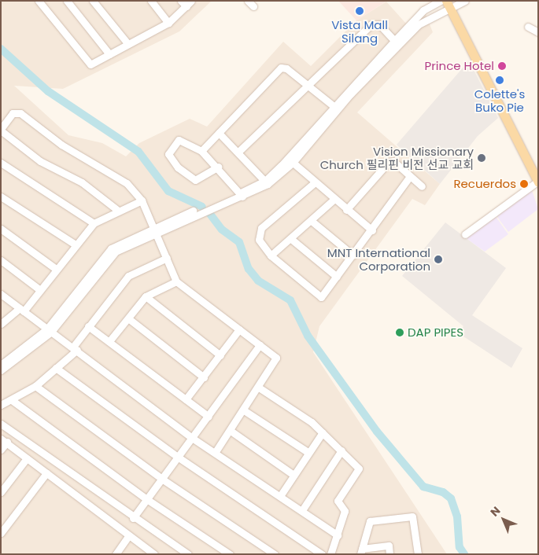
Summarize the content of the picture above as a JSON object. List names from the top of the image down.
{
  "places": [
    "Vista Mall Silang",
    "Prince Hotel",
    "Colette's Buko Pie",
    "Vision Missionary Church 필리핀 비전 선교 교회",
    "Recuerdos",
    "MNT International Corporation",
    "DAP PIPES"
  ],
  "north": "top left"
}
